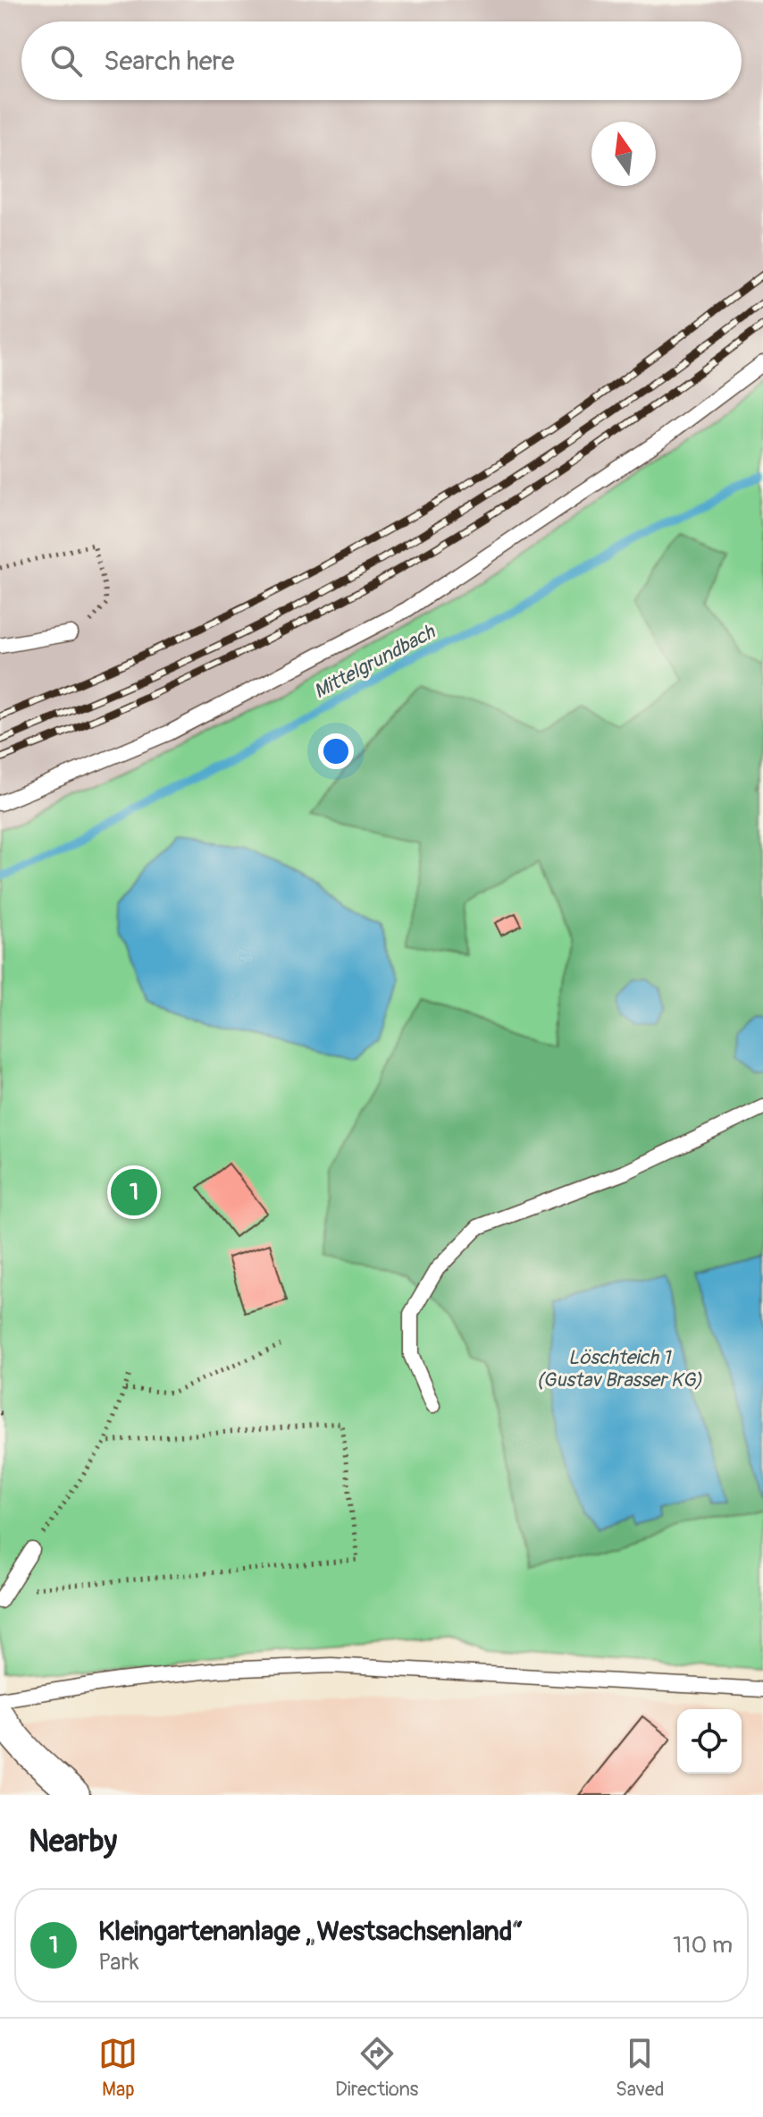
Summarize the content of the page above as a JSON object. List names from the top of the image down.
{
  "water": ["Mittelgrundbach", "Löschteich 1 (Gustav Brasser KG)"],
  "north": "top",
  "page": {
    "search": "Search here",
    "pins": "1",
    "heading": "Nearby",
    "list": [
      {
        "mark": "1",
        "name": "Kleingartenanlage „Westsachsenland“",
        "note": "Park",
        "value": "110 m"
      }
    ],
    "nav": ["Map", "Directions", "Saved"]
  }
}
